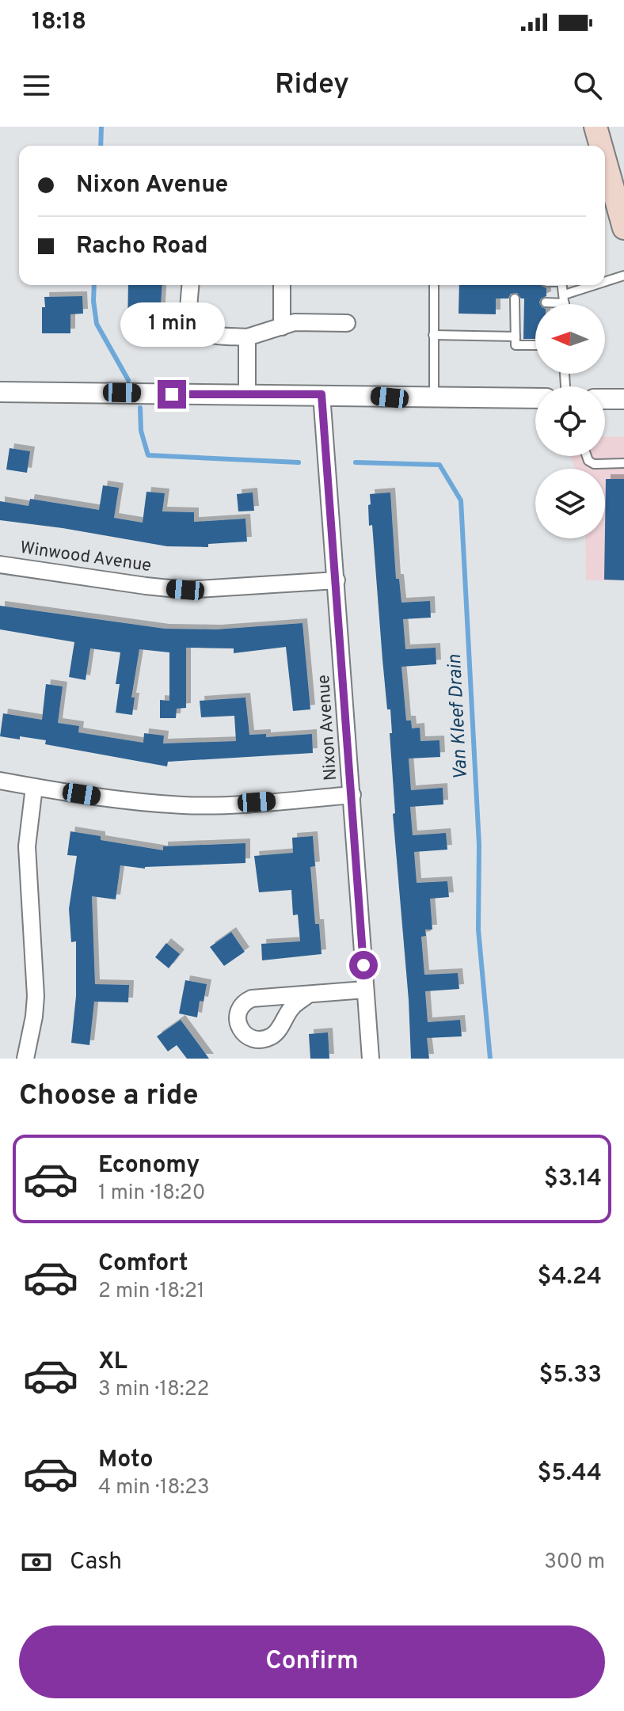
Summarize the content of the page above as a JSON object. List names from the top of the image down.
{
  "streets": {
    "street": ["Winwood Avenue", "Nixon Avenue"]
  },
  "crossings": [
    ["Winwood Avenue", "Nixon Avenue"]
  ],
  "water": ["Van Kleef Drain"],
  "north": "left",
  "page": {
    "status": "18:18",
    "header": "Ridey",
    "banner": ["Nixon Avenue", "Racho Road"],
    "bubble": "1 min",
    "heading": "Choose a ride",
    "list": [
      {
        "name": "Economy",
        "note": "1 min · 18:20",
        "value": "$3.14"
      },
      {
        "name": "Comfort",
        "note": "2 min · 18:21",
        "value": "$4.24"
      },
      {
        "name": "XL",
        "note": "3 min · 18:22",
        "value": "$5.33"
      },
      {
        "name": "Moto",
        "note": "4 min · 18:23",
        "value": "$5.44"
      }
    ],
    "pay": ["Cash", "300 m"],
    "buttons": "Confirm"
  }
}
